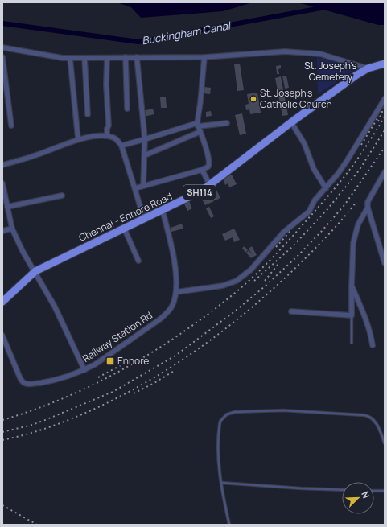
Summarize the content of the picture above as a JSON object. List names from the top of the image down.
{
  "streets": {
    "main road": ["SH114", "Chennai - Ennore Road"],
    "street": ["Railway Station Rd"]
  },
  "crossings": [
    ["Chennai - Ennore Road", "Railway Station Rd"]
  ],
  "water": ["Buckingham Canal"],
  "parks": ["St. Joseph's Cemetery"],
  "places": {
    "other": ["St. Joseph's Catholic Church"],
    "transit": ["Ennore"]
  },
  "north": "top right"
}
